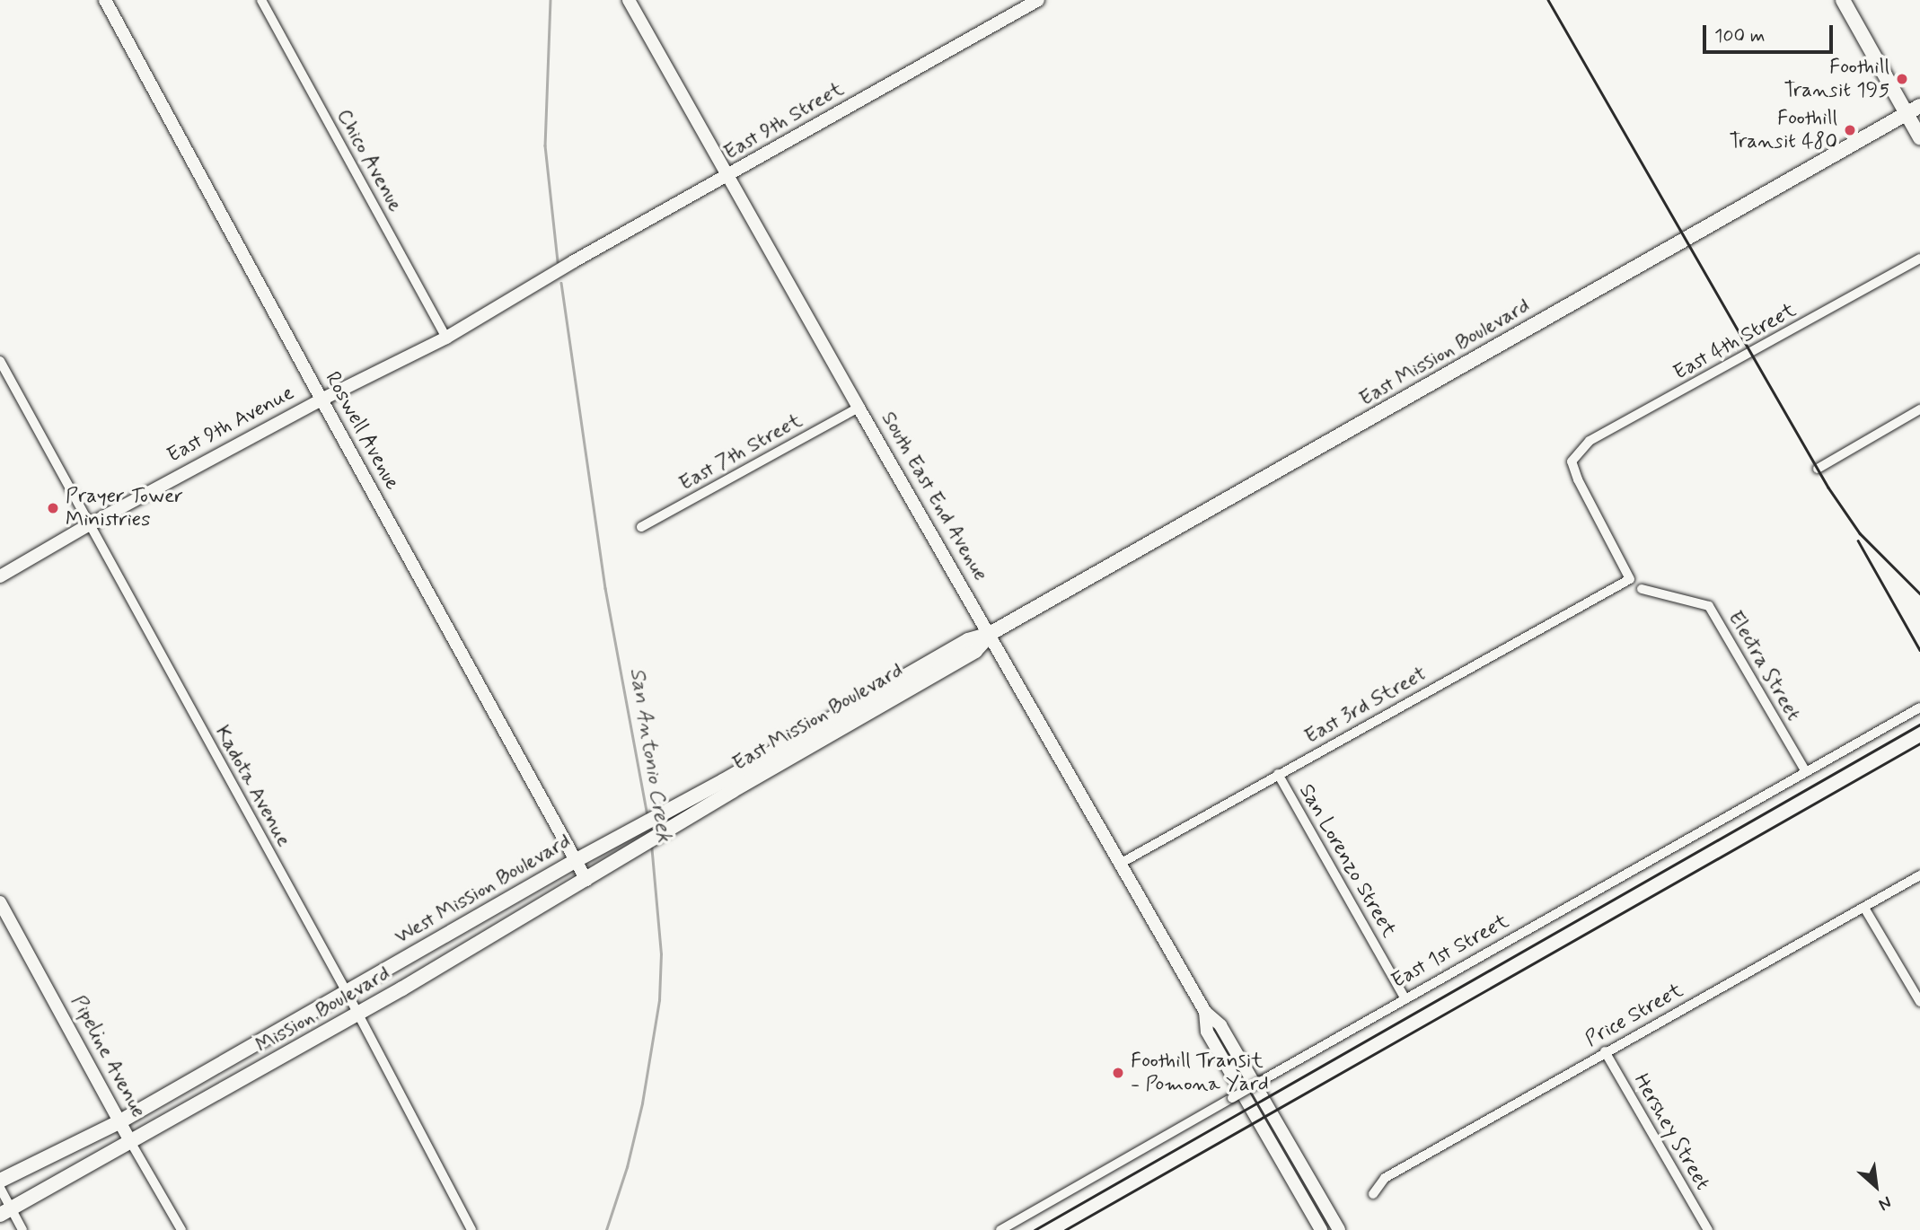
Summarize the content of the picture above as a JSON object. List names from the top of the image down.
{
  "streets": {
    "main road": ["East Mission Boulevard", "West Mission Boulevard", "Mission Boulevard"],
    "street": [
      "East 9th Street",
      "Chico Avenue",
      "East 4th Street",
      "East 9th Avenue",
      "Roswell Avenue",
      "East 7th Street",
      "South East End Avenue",
      "Electra Street",
      "East 3rd Street",
      "Kadota Avenue",
      "San Lorenzo Street",
      "East 1st Street",
      "Price Street",
      "Pipeline Avenue",
      "Hershey Street"
    ]
  },
  "crossings": [
    ["East 9th Street", "East 9th Avenue"],
    ["East 9th Street", "South East End Avenue"],
    ["Chico Avenue", "East 9th Avenue"],
    ["East 4th Street", "East 3rd Street"],
    ["East Mission Boulevard", "South East End Avenue"],
    ["East Mission Boulevard", "West Mission Boulevard"],
    ["East Mission Boulevard", "Mission Boulevard"],
    ["East 9th Avenue", "Roswell Avenue"],
    ["East 9th Avenue", "Kadota Avenue"],
    ["Roswell Avenue", "West Mission Boulevard"],
    ["Roswell Avenue", "Mission Boulevard"],
    ["East 7th Street", "South East End Avenue"],
    ["South East End Avenue", "East 3rd Street"],
    ["Electra Street", "East 1st Street"],
    ["East 3rd Street", "San Lorenzo Street"],
    ["Kadota Avenue", "West Mission Boulevard"],
    ["Kadota Avenue", "Mission Boulevard"],
    ["San Lorenzo Street", "East 1st Street"],
    ["West Mission Boulevard", "Pipeline Avenue"],
    ["Mission Boulevard", "Pipeline Avenue"],
    ["Price Street", "Hershey Street"]
  ],
  "water": ["San Antonio Creek"],
  "places": [
    "Foothill Transit 195",
    "Foothill Transit 480",
    "Prayer Tower Ministries",
    "Foothill Transit - Pomona Yard"
  ],
  "scale_bar": "100 m",
  "north": "bottom right"
}
